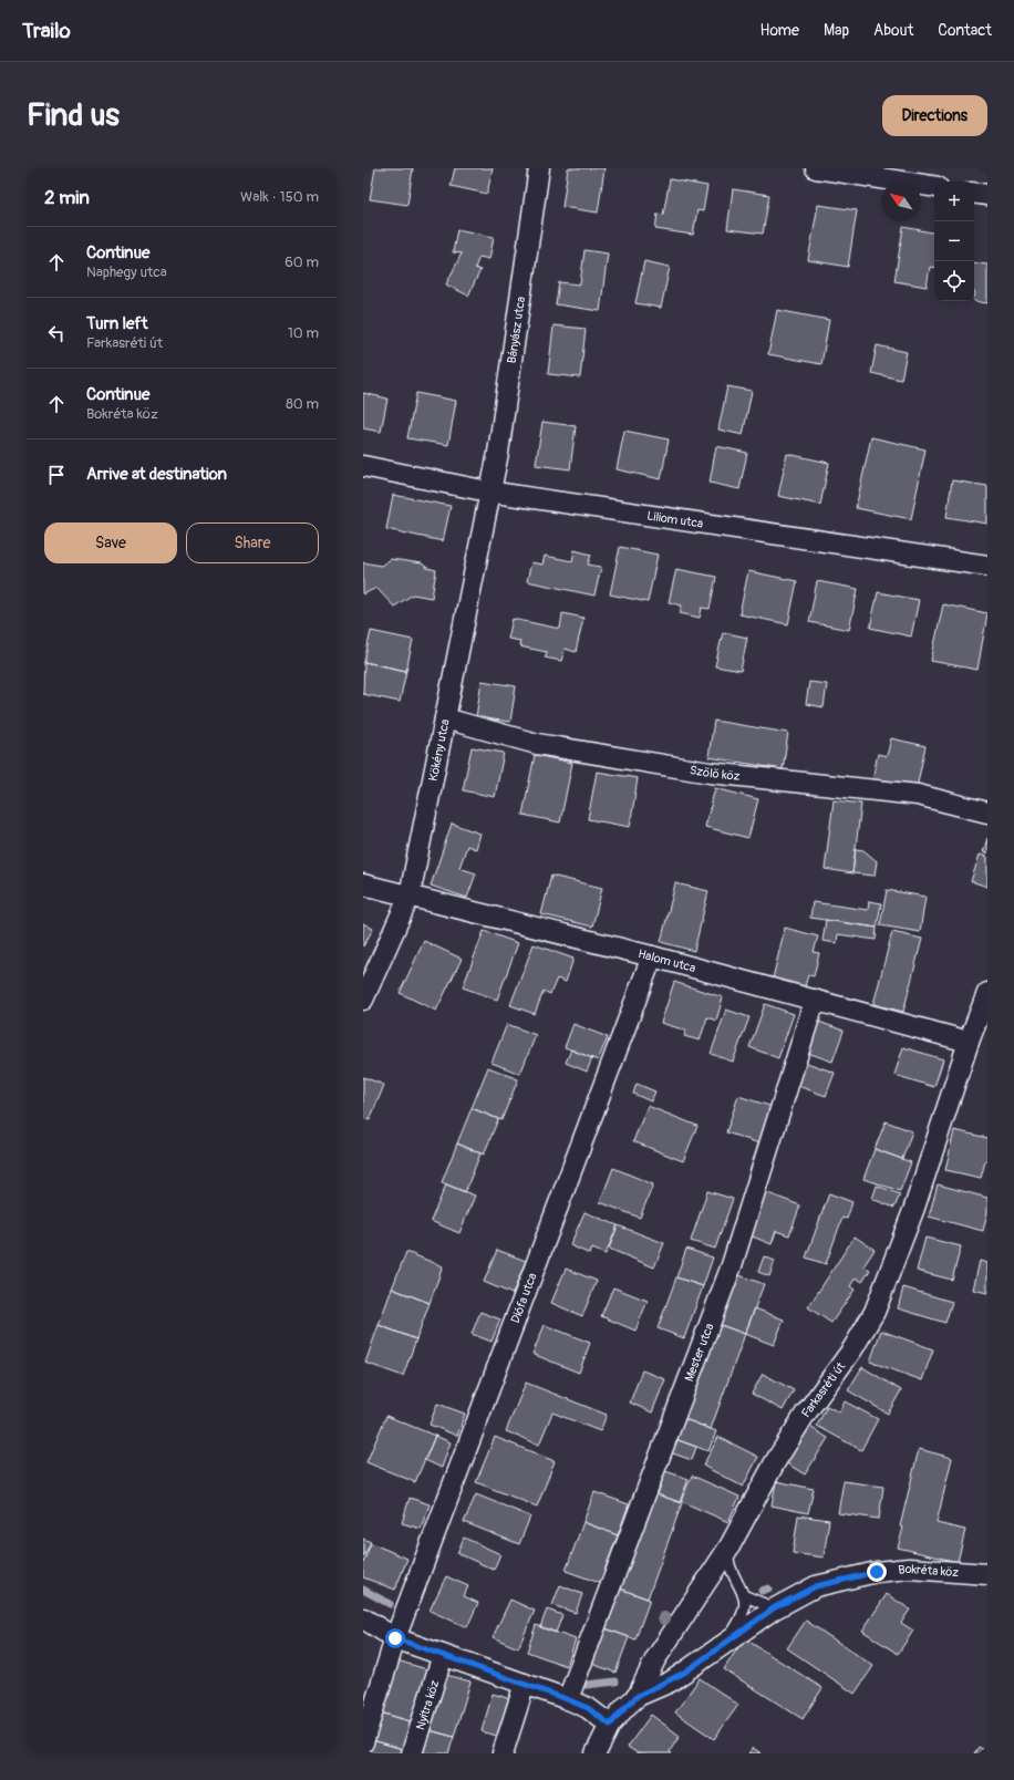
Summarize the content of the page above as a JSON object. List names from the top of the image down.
{
  "streets": {
    "street": [
      "Bányász utca",
      "Liliom utca",
      "Kökény utca",
      "Szőlő köz",
      "Halom utca",
      "Diófa utca",
      "Mester utca",
      "Farkasréti út",
      "Bokréta köz",
      "Nyitra köz"
    ]
  },
  "crossings": [
    ["Bányász utca", "Liliom utca"],
    ["Bányász utca", "Kökény utca"],
    ["Liliom utca", "Kökény utca"],
    ["Kökény utca", "Szőlő köz"],
    ["Kökény utca", "Halom utca"],
    ["Halom utca", "Diófa utca"],
    ["Halom utca", "Mester utca"],
    ["Halom utca", "Farkasréti út"],
    ["Farkasréti út", "Bokréta köz"]
  ],
  "north": "top left",
  "page": {
    "header": "Trailo",
    "nav": [
      "Home",
      "Map",
      "About",
      "Contact"
    ],
    "buttons": [
      "Directions",
      ["Save", "Share"]
    ],
    "title": "Find us",
    "heading": ["2 min", "Walk · 150 m"],
    "map_buttons": ["+", "−"],
    "list": [
      ["Continue", "Naphegy utca", "60 m"],
      ["Turn left", "Farkasréti út", "10 m"],
      ["Continue", "Bokréta köz", "80 m"],
      "Arrive at destination"
    ]
  }
}
